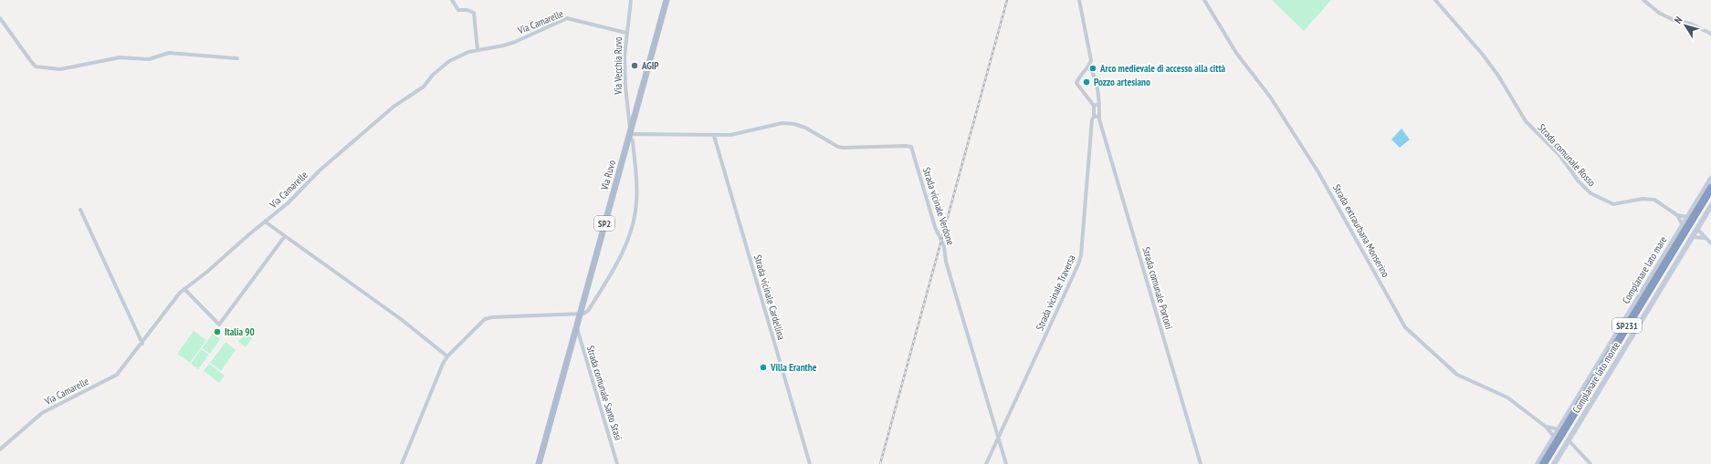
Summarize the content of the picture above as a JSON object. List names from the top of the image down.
{
  "streets": {
    "highway": ["SP231"],
    "main road": ["Via Ruvo", "SP2"],
    "street": [
      "Via Camarelle",
      "Via Vecchia Ruvo",
      "Strada comunale Rosso",
      "Strada vicinale Verdone",
      "Strada extraurbana Monserino",
      "Complanare lato mare",
      "Strada comunale Portoni",
      "Strada vicinale Traversa",
      "Strada vicinale Cardellina",
      "Complanare lato monte",
      "Strada comunale Santo Stasi"
    ]
  },
  "crossings": [
    ["Via Camarelle", "Via Vecchia Ruvo"],
    ["Via Vecchia Ruvo", "Via Ruvo"],
    ["Via Vecchia Ruvo", "Strada vicinale Verdone"],
    ["Strada comunale Rosso", "Complanare lato mare"],
    ["Via Ruvo", "Strada vicinale Verdone"],
    ["Via Ruvo", "Strada comunale Santo Stasi"],
    ["Strada vicinale Verdone", "Strada vicinale Traversa"],
    ["Strada vicinale Verdone", "Strada vicinale Cardellina"],
    ["Strada extraurbana Monserino", "Complanare lato mare"]
  ],
  "places": [
    "AGIP",
    "Arco medievale di accesso alla città",
    "Pozzo artesiano",
    "Italia 90",
    "Villa Eranthe"
  ],
  "north": "top left"
}
